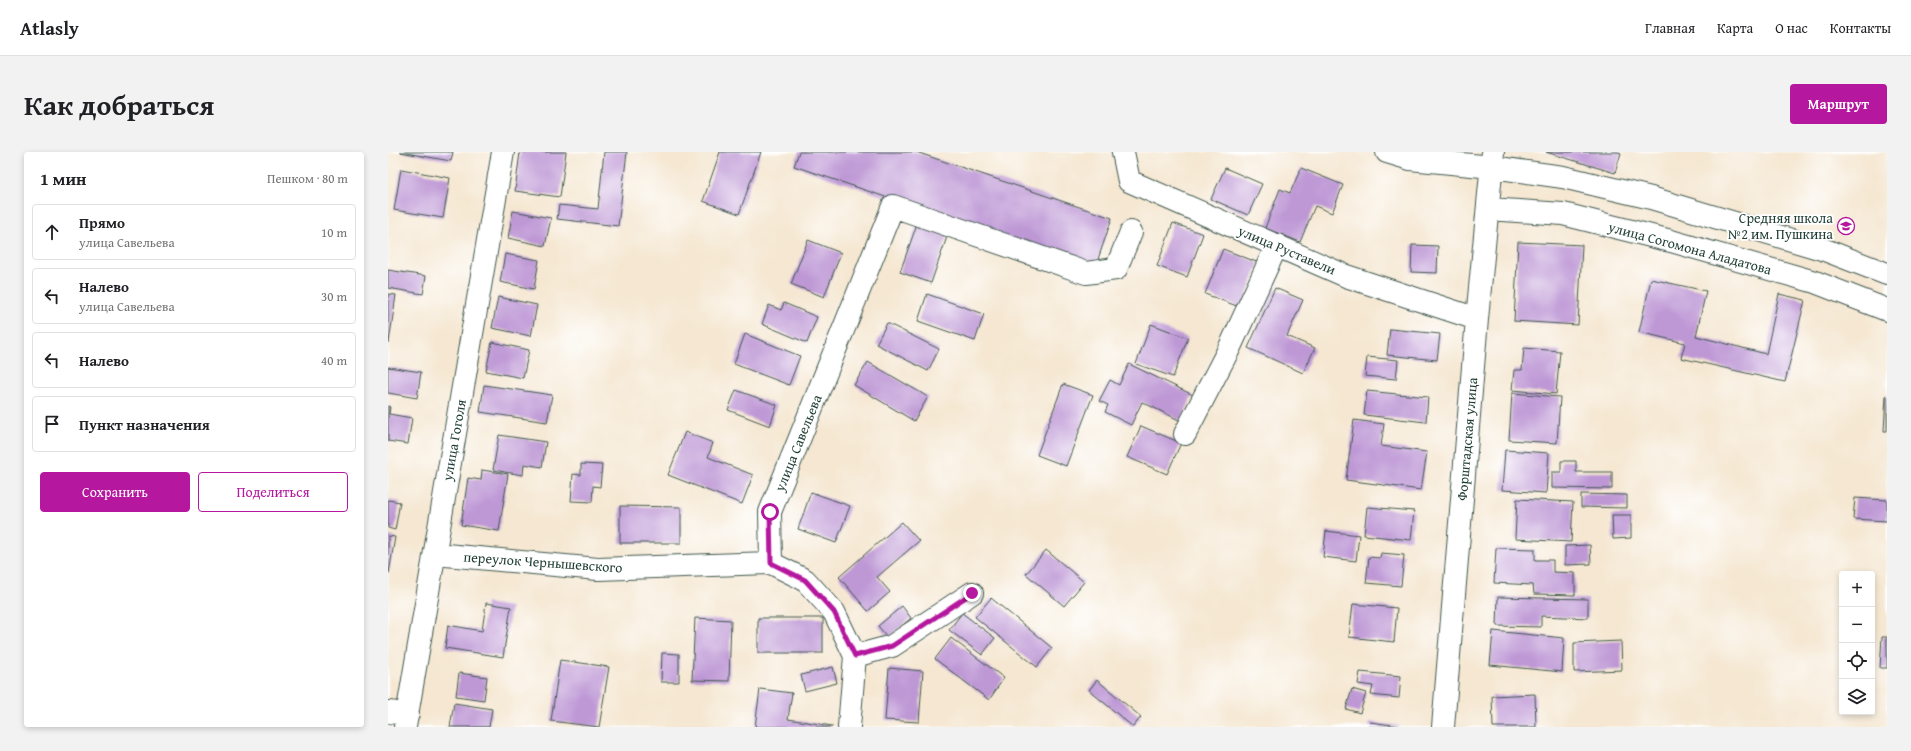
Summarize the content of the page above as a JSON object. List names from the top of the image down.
{
  "streets": {
    "street": [
      "улица Согомона Аладатова",
      "улица Руставели",
      "Форштадская улица",
      "улица Гоголя",
      "улица Савельева",
      "переулок Чернышевского"
    ]
  },
  "crossings": [
    ["улица Согомона Аладатова", "Форштадская улица"],
    ["улица Руставели", "Форштадская улица"],
    ["улица Гоголя", "переулок Чернышевского"],
    ["улица Савельева", "переулок Чернышевского"]
  ],
  "places": {
    "school or university": ["Средняя школа №2 им. Пушкина"]
  },
  "page": {
    "header": "Atlasly",
    "nav": [
      "Главная",
      "Карта",
      "О нас",
      "Контакты"
    ],
    "title": "Как добраться",
    "buttons": [
      "Маршрут",
      ["Сохранить", "Поделиться"]
    ],
    "heading": ["1 мин", "Пешком · 80 m"],
    "list": [
      ["Прямо", "улица Савельева", "10 m"],
      ["Налево", "улица Савельева", "30 m"],
      ["Налево", "40 m"],
      "Пункт назначения"
    ],
    "map_buttons": ["+", "−"]
  }
}
